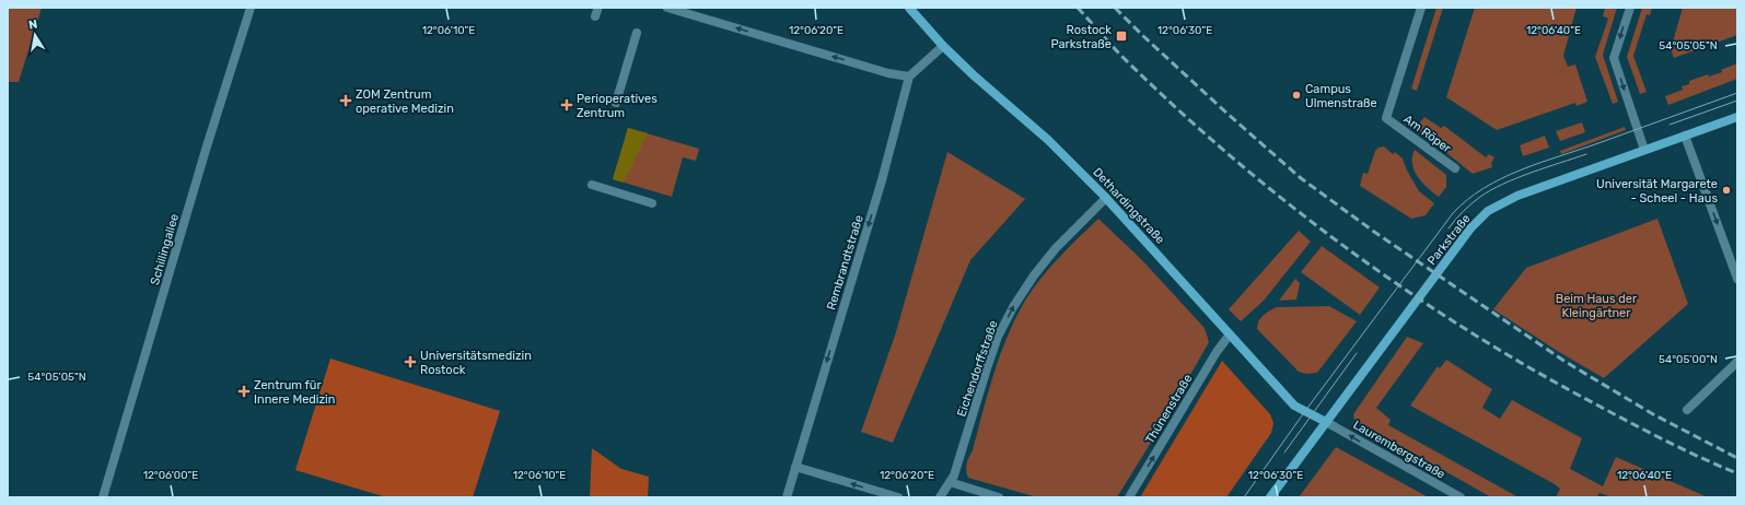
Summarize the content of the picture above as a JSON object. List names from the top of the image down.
{
  "streets": {
    "main road": ["Dethardingstraße", "Parkstraße"],
    "street": [
      "Am Röper",
      "Schillingallee",
      "Rembrandtstraße",
      "Eichendorffstraße",
      "Thünenstraße",
      "Laurembergstraße"
    ]
  },
  "crossings": [
    ["Dethardingstraße", "Parkstraße"],
    ["Dethardingstraße", "Eichendorffstraße"],
    ["Dethardingstraße", "Thünenstraße"],
    ["Dethardingstraße", "Laurembergstraße"],
    ["Parkstraße", "Laurembergstraße"]
  ],
  "one_way": [
    "Rembrandtstraße",
    "Eichendorffstraße",
    "Thünenstraße",
    "Laurembergstraße"
  ],
  "parks": ["Beim Haus der Kleingärtner"],
  "places": {
    "transit": ["Rostock Parkstraße"],
    "other": ["Campus Ulmenstraße", "Universität Margarete - Scheel - Haus"],
    "health": [
      "ZOM Zentrum operative Medizin",
      "Perioperatives Zentrum",
      "Universitätsmedizin Rostock",
      "Zentrum für Innere Medizin"
    ]
  },
  "north": "top",
  "coordinates": [
    "12°06'10\"E",
    "12°06'20\"E",
    "12°06'30\"E",
    "12°06'40\"E",
    "54°05'05\"N",
    "54°05'00\"N",
    "12°06'00\"E"
  ]
}
